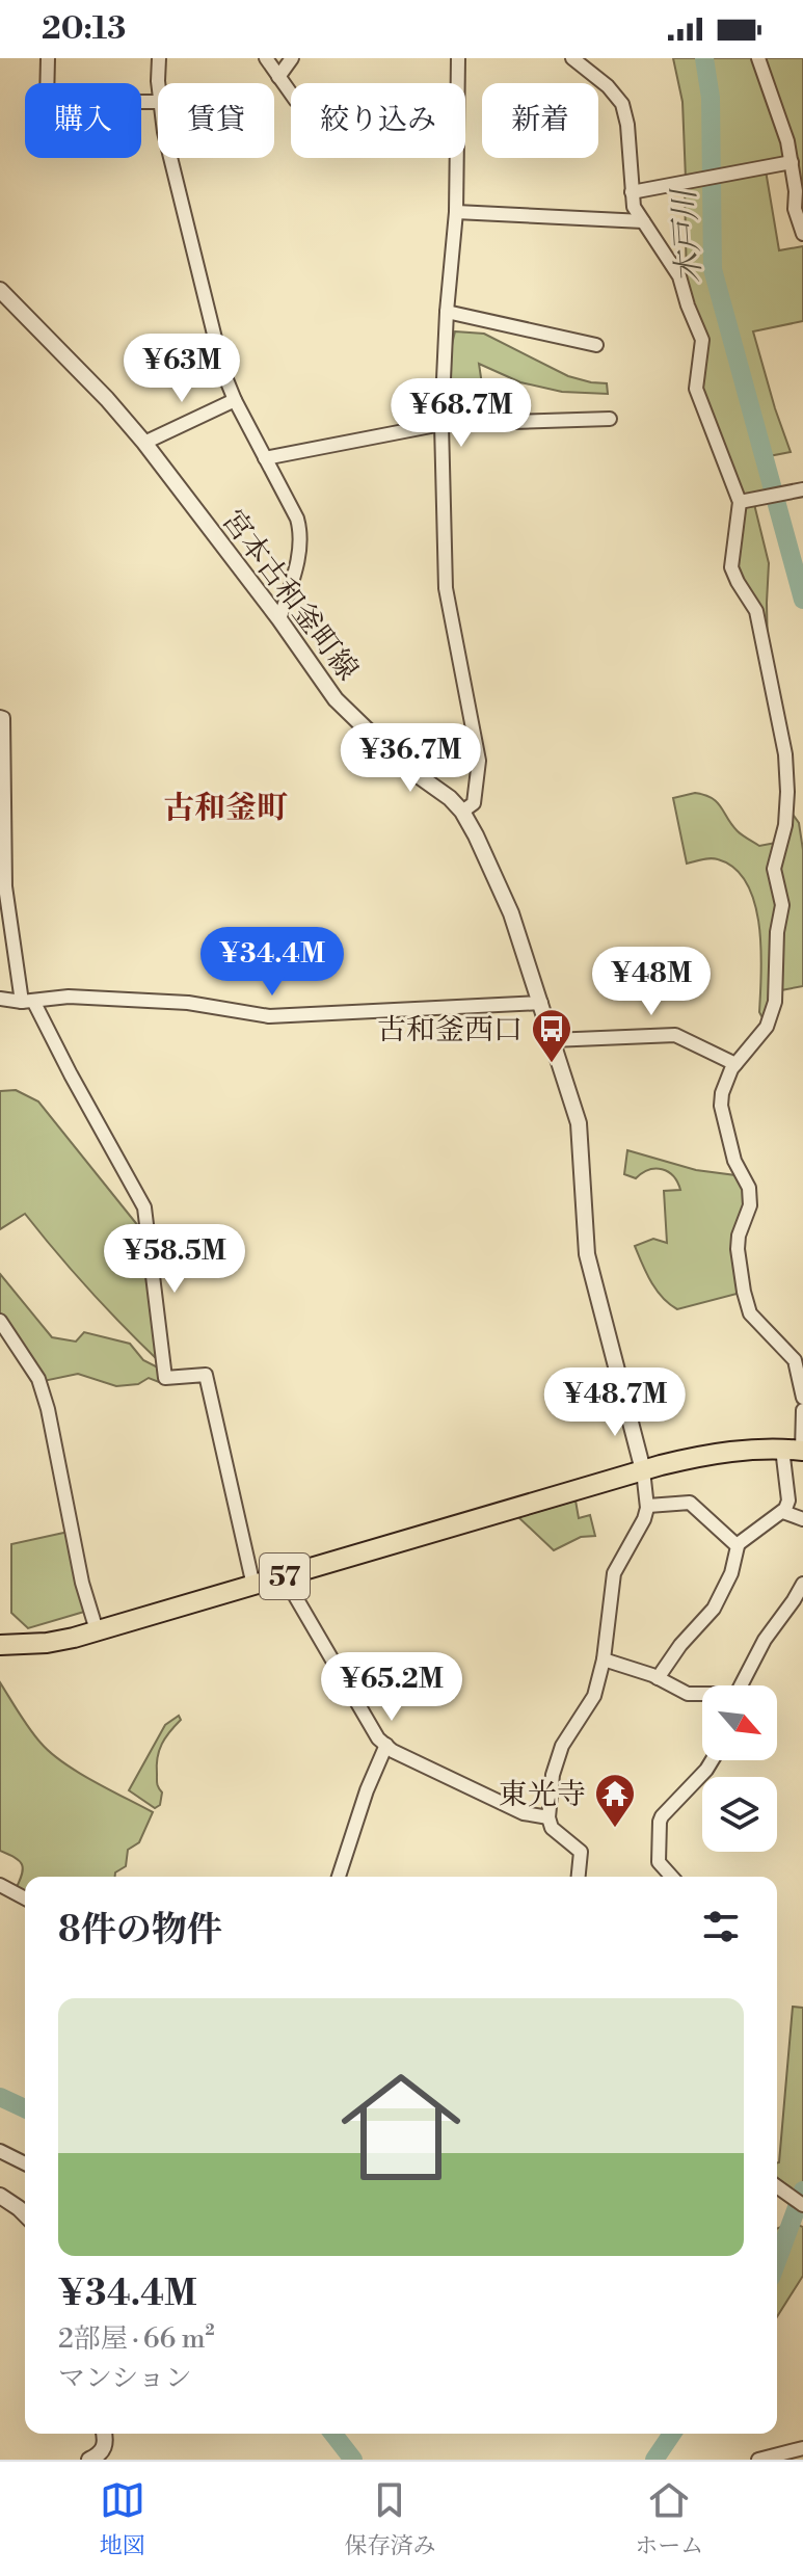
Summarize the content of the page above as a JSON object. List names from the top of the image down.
{
  "streets": {
    "main road": ["57"],
    "street": ["宮本古和釜町線"]
  },
  "crossings": [
    ["宮本古和釜町線", "57"]
  ],
  "districts": ["古和釜町"],
  "water": ["木戸川"],
  "places": {
    "bus stop": ["古和釜西口"],
    "temple": ["東光寺"]
  },
  "north": "bottom right",
  "page": {
    "status": "20:13",
    "chip": [
      "購入",
      "賃貸",
      "絞り込み",
      "新着"
    ],
    "price": [
      "¥63M",
      "¥68.7M",
      "¥36.7M",
      "¥34.4M",
      "¥48M",
      "¥58.5M",
      "¥48.7M",
      "¥65.2M"
    ],
    "heading": "8件の物件",
    "list": [
      {
        "name": "¥34.4M",
        "note": "2部屋 · 66 m² · マンション"
      }
    ],
    "tabs": ["地図", "保存済み", "ホーム"]
  }
}
